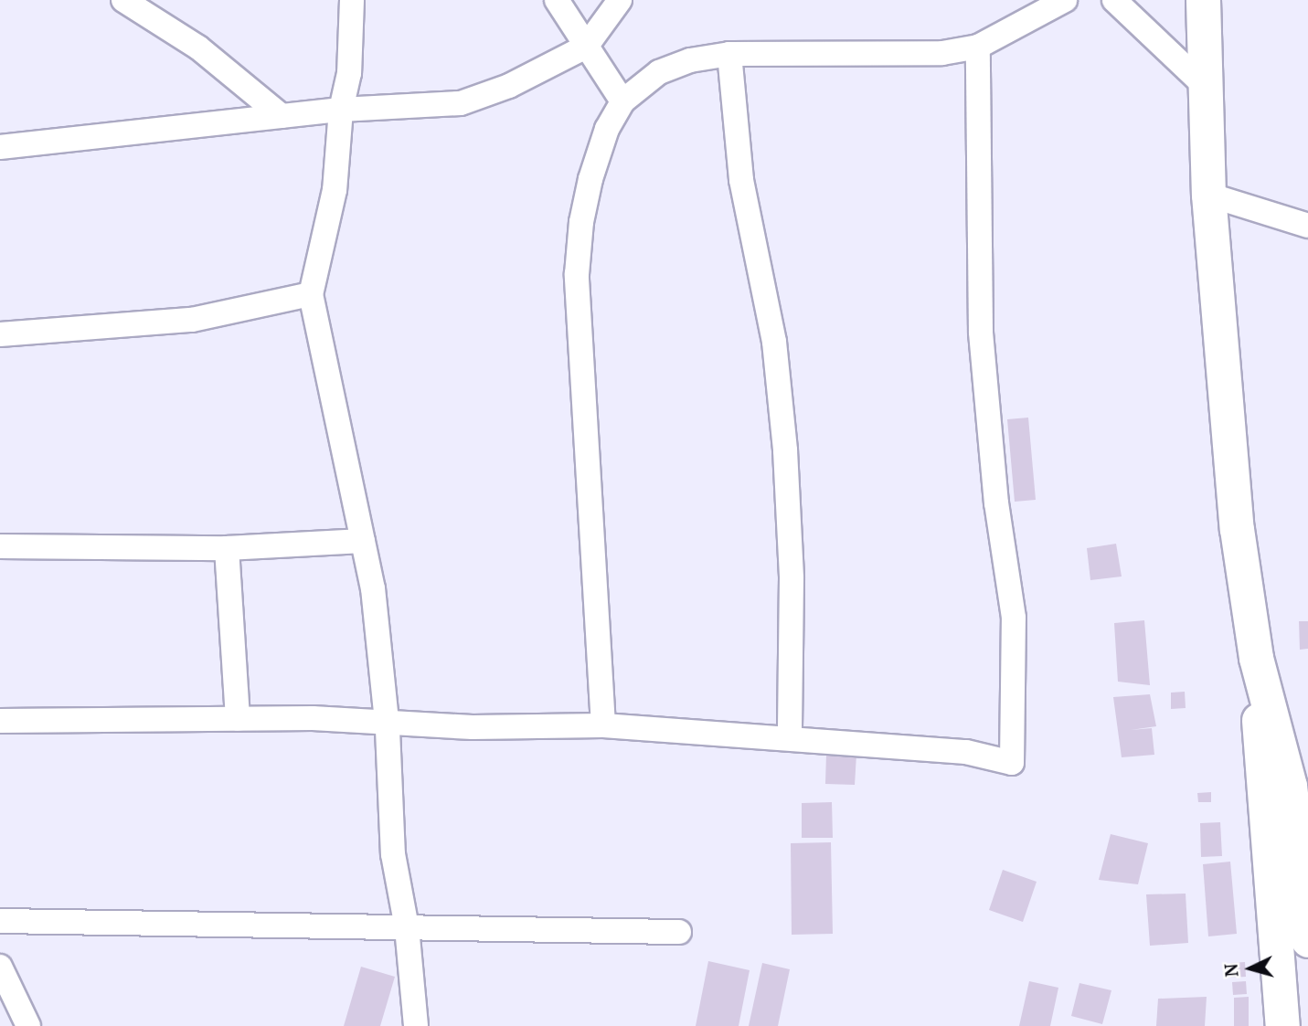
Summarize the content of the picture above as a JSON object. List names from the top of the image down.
{
  "north": "left"
}
